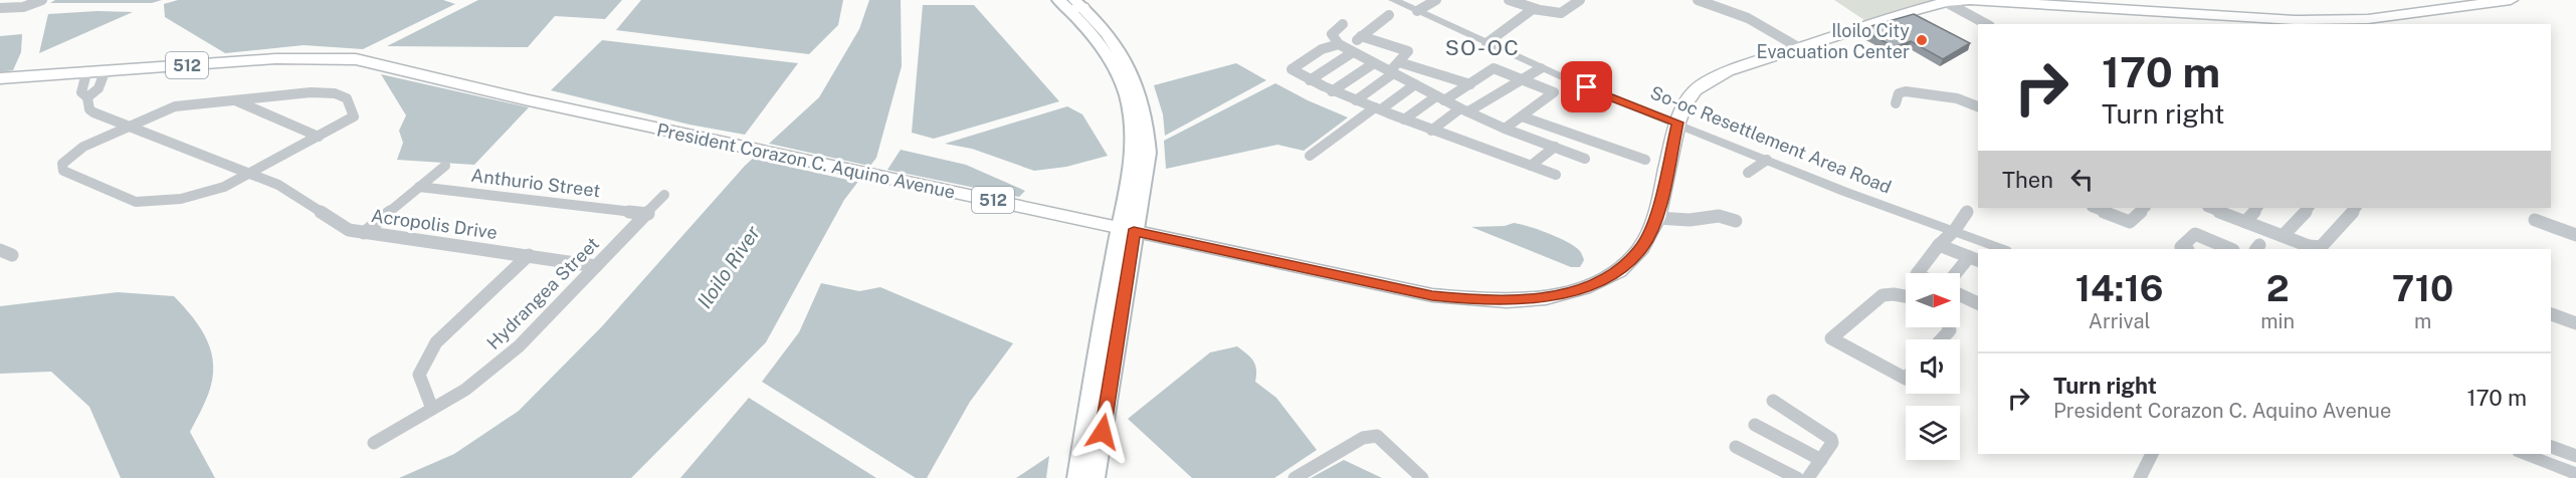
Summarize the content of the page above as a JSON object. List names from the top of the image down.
{
  "streets": {
    "main road": ["512", "President Corazon C. Aquino Avenue"],
    "street": [
      "So-oc Resettlement Area Road",
      "Anthurio Street",
      "Acropolis Drive",
      "Hydrangea Street"
    ]
  },
  "crossings": [
    ["So-oc Resettlement Area Road", "President Corazon C. Aquino Avenue"],
    ["Anthurio Street", "Hydrangea Street"],
    ["Acropolis Drive", "Hydrangea Street"]
  ],
  "districts": ["SO-OC"],
  "water": ["Iloilo River"],
  "places": ["Iloilo City Evacuation Center"],
  "north": "right",
  "page": {
    "turn": ["170 m", "Turn right"],
    "then": "Then",
    "eta": [
      "14:16",
      "Arrival",
      "2",
      "min",
      "710",
      "m"
    ],
    "list": [
      {
        "name": "Turn right",
        "note": "President Corazon C. Aquino Avenue",
        "value": "170 m"
      }
    ]
  }
}
